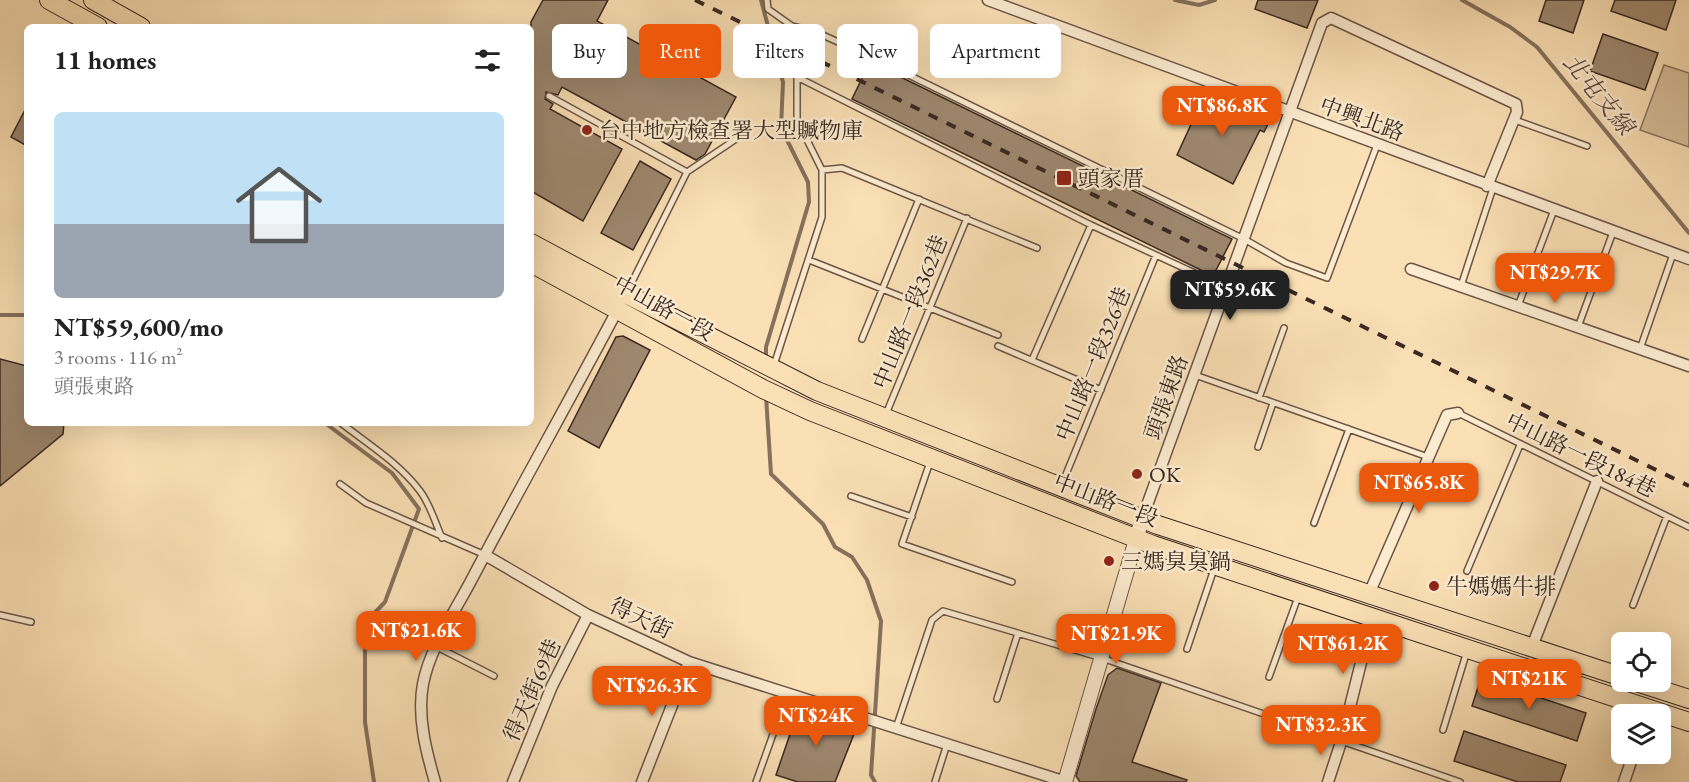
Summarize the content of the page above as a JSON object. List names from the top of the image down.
{
  "streets": {
    "main road": ["中山路一段"],
    "street": [
      "中興北路",
      "頭張東路",
      "得天街",
      "得天街69巷"
    ],
    "lane": ["中山路一段362巷", "中山路一段326巷", "中山路一段184巷"]
  },
  "crossings": [
    ["中興北路", "頭張東路"],
    ["中山路一段", "中山路一段362巷"],
    ["中山路一段", "中山路一段326巷"],
    ["中山路一段", "頭張東路"],
    ["得天街", "得天街69巷"]
  ],
  "water": ["北屯支線"],
  "places": {
    "other": [
      "台中地方檢查署大型贓物庫",
      "OK",
      "三媽臭臭鍋",
      "牛媽媽牛排"
    ],
    "transit": ["頭家厝"]
  },
  "page": {
    "chip": [
      "Buy",
      "Rent",
      "Filters",
      "New",
      "Apartment"
    ],
    "heading": "11 homes",
    "price": [
      "NT$86.8K",
      "NT$29.7K",
      "NT$59.6K",
      "NT$65.8K",
      "NT$21.6K",
      "NT$21.9K",
      "NT$61.2K",
      "NT$21K",
      "NT$26.3K",
      "NT$24K",
      "NT$32.3K"
    ],
    "list": [
      {
        "name": "NT$59,600/mo",
        "note": "3 rooms · 116 m² · 頭張東路"
      }
    ]
  }
}
